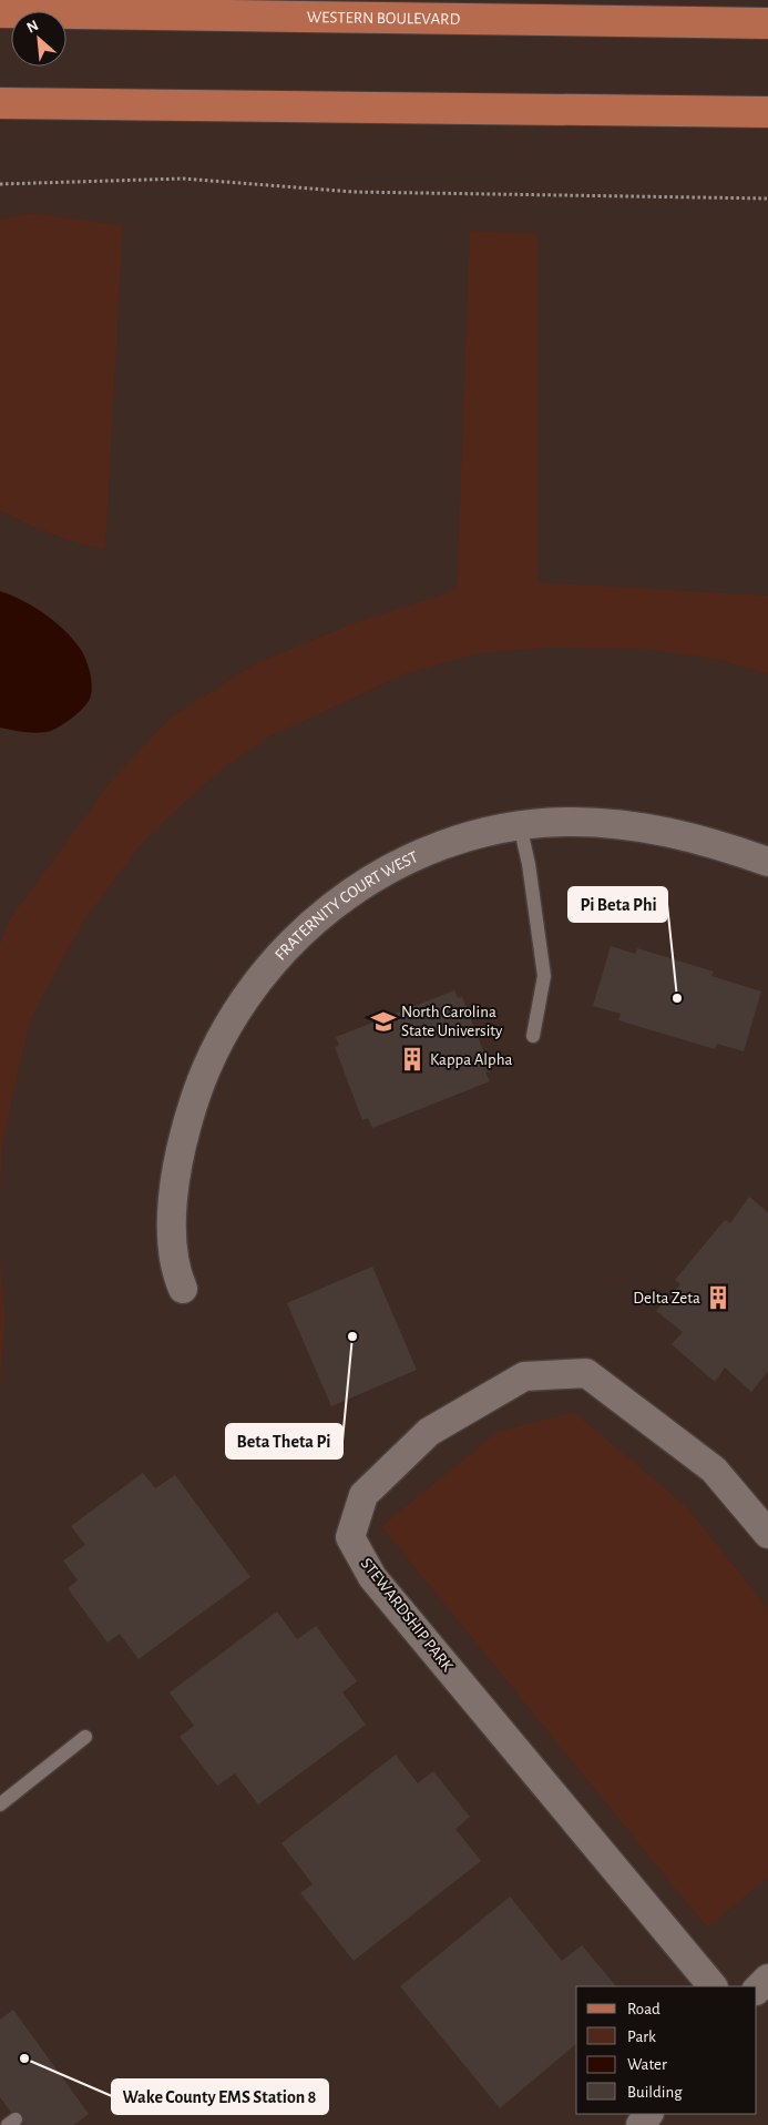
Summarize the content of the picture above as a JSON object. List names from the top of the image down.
{
  "streets": {
    "main road": ["WESTERN BOULEVARD"],
    "street": ["FRATERNITY COURT WEST", "STEWARDSHIP PARK"]
  },
  "places": {
    "other": ["Pi Beta Phi", "Beta Theta Pi", "Wake County EMS Station 8"],
    "school or university": ["North Carolina State University"],
    "building": ["Kappa Alpha", "Delta Zeta"]
  },
  "legend": [
    "Road",
    "Park",
    "Water",
    "Building"
  ],
  "north": "top left"
}
